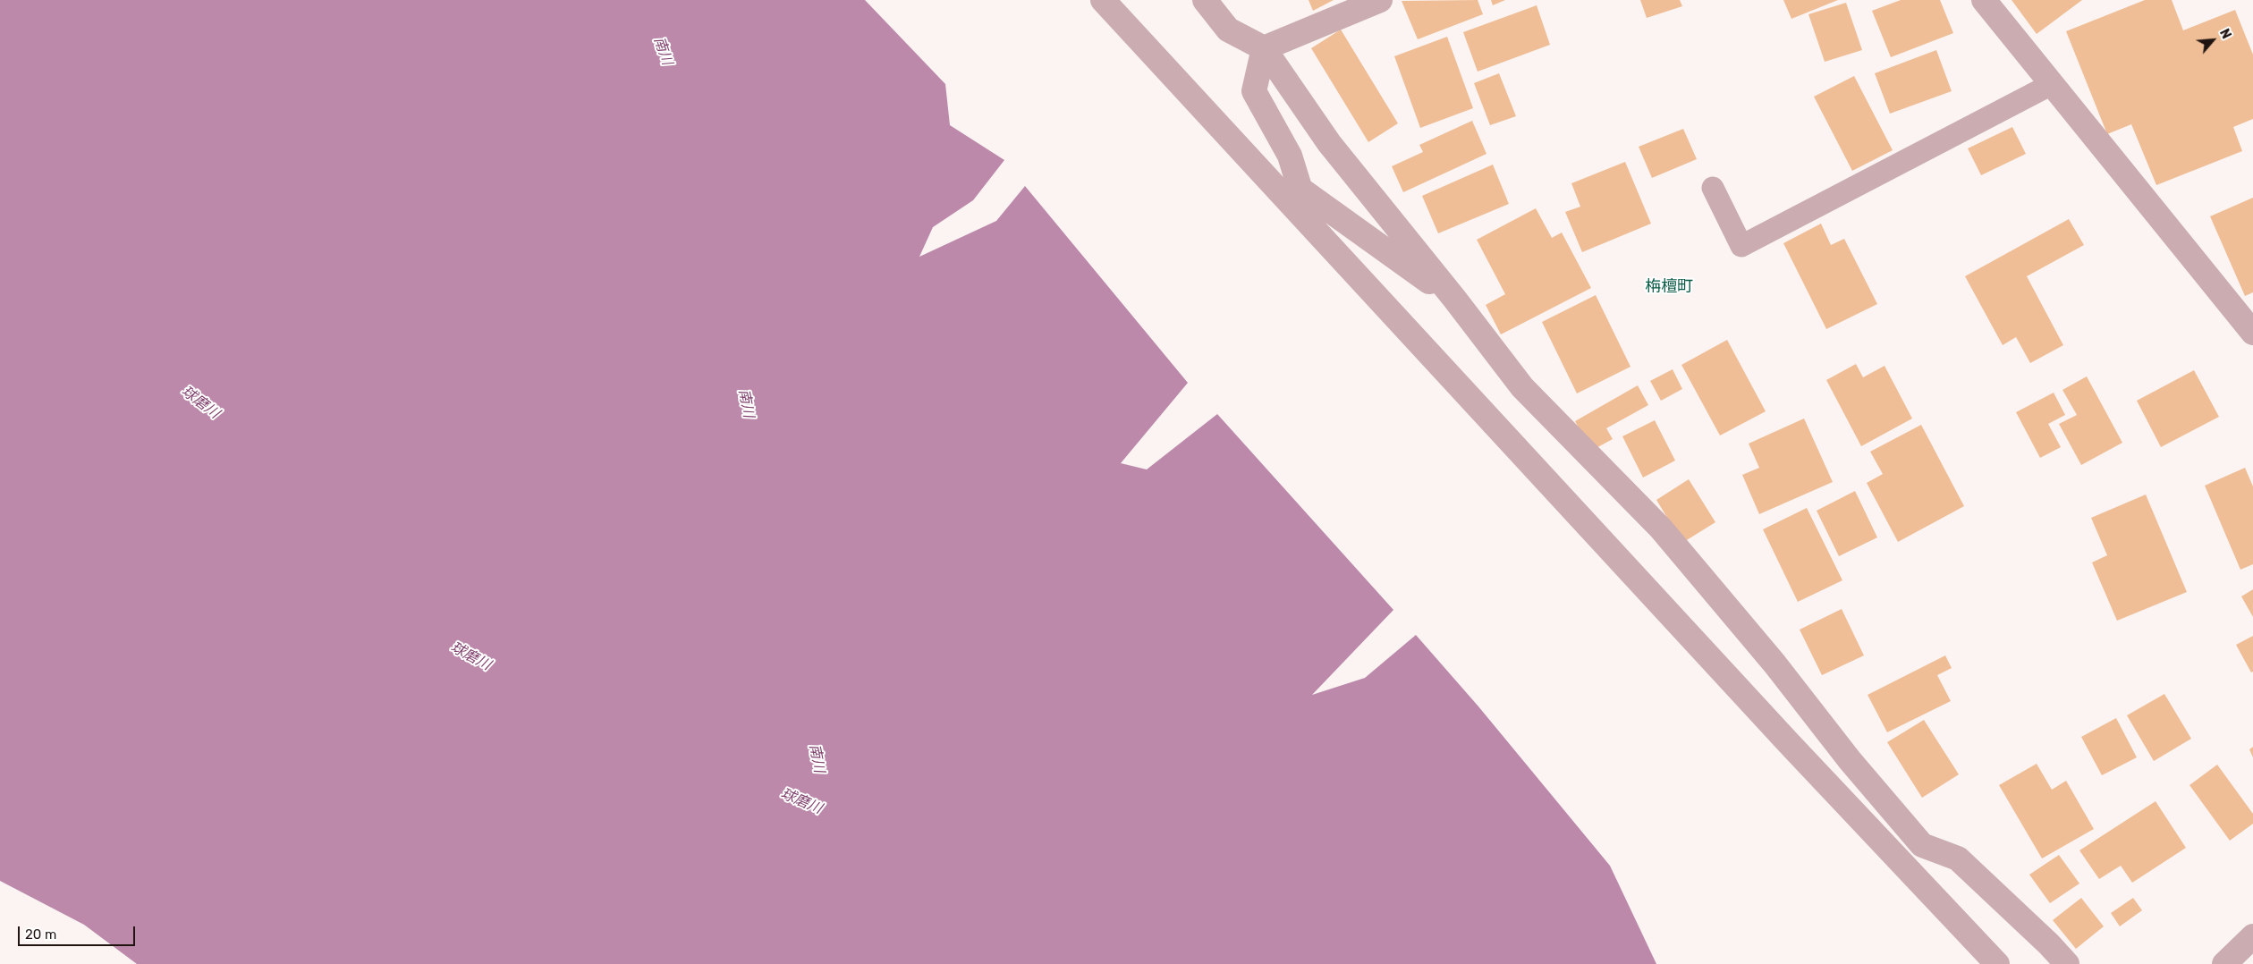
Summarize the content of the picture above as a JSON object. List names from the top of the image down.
{
  "districts": ["栴檀町"],
  "water": ["南川", "球磨川"],
  "scale_bar": "20 m",
  "north": "top right"
}
